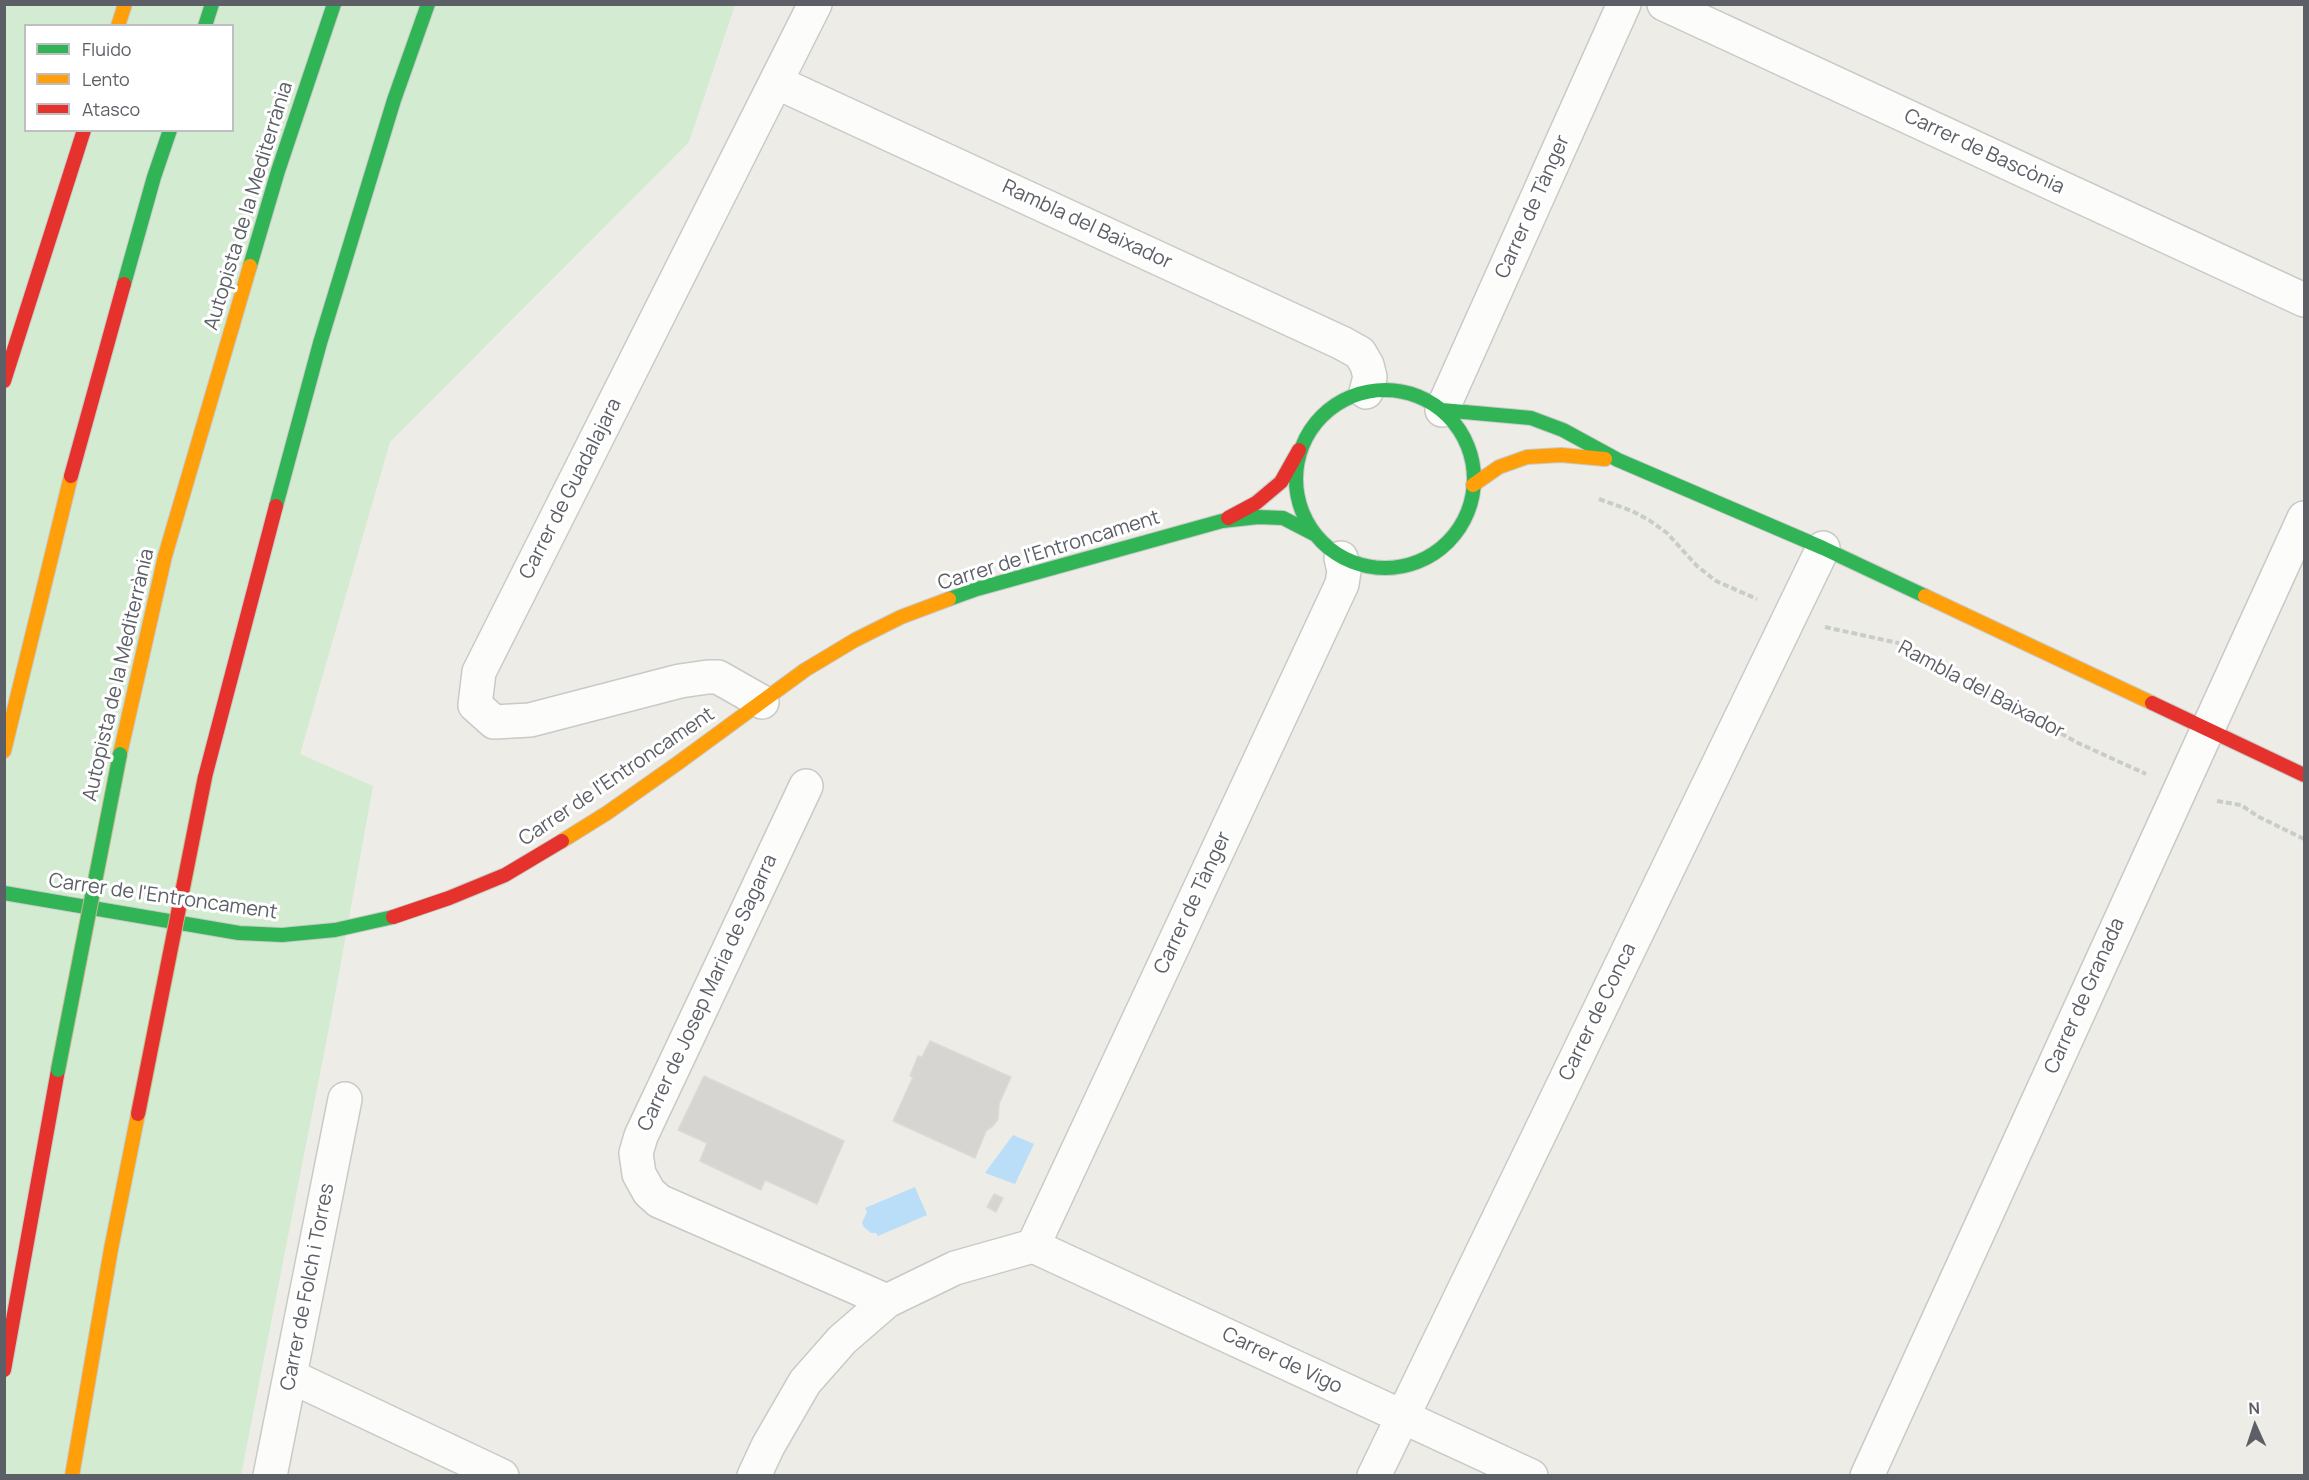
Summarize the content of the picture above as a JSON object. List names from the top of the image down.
{
  "streets": {
    "main road": ["Autopista de la Mediterrània", "Carrer de l'Entroncament"],
    "street": [
      "Carrer de Bascònia",
      "Carrer de Tànger",
      "Rambla del Baixador",
      "Carrer de Guadalajara",
      "Carrer de Josep Maria de Sagarra",
      "Carrer de Granada",
      "Carrer de Conca",
      "Carrer de Folch i Torres",
      "Carrer de Vigo"
    ]
  },
  "crossings": [
    ["Carrer de Tànger", "Rambla del Baixador"],
    ["Carrer de Tànger", "Carrer de l'Entroncament"],
    ["Carrer de Tànger", "Carrer de Vigo"],
    ["Rambla del Baixador", "Carrer de Guadalajara"],
    ["Rambla del Baixador", "Carrer de l'Entroncament"],
    ["Rambla del Baixador", "Carrer de Granada"],
    ["Rambla del Baixador", "Carrer de Conca"],
    ["Carrer de Guadalajara", "Carrer de l'Entroncament"],
    ["Carrer de Conca", "Carrer de Vigo"]
  ],
  "legend": ["Fluido", "Lento", "Atasco"],
  "north": "top"
}
